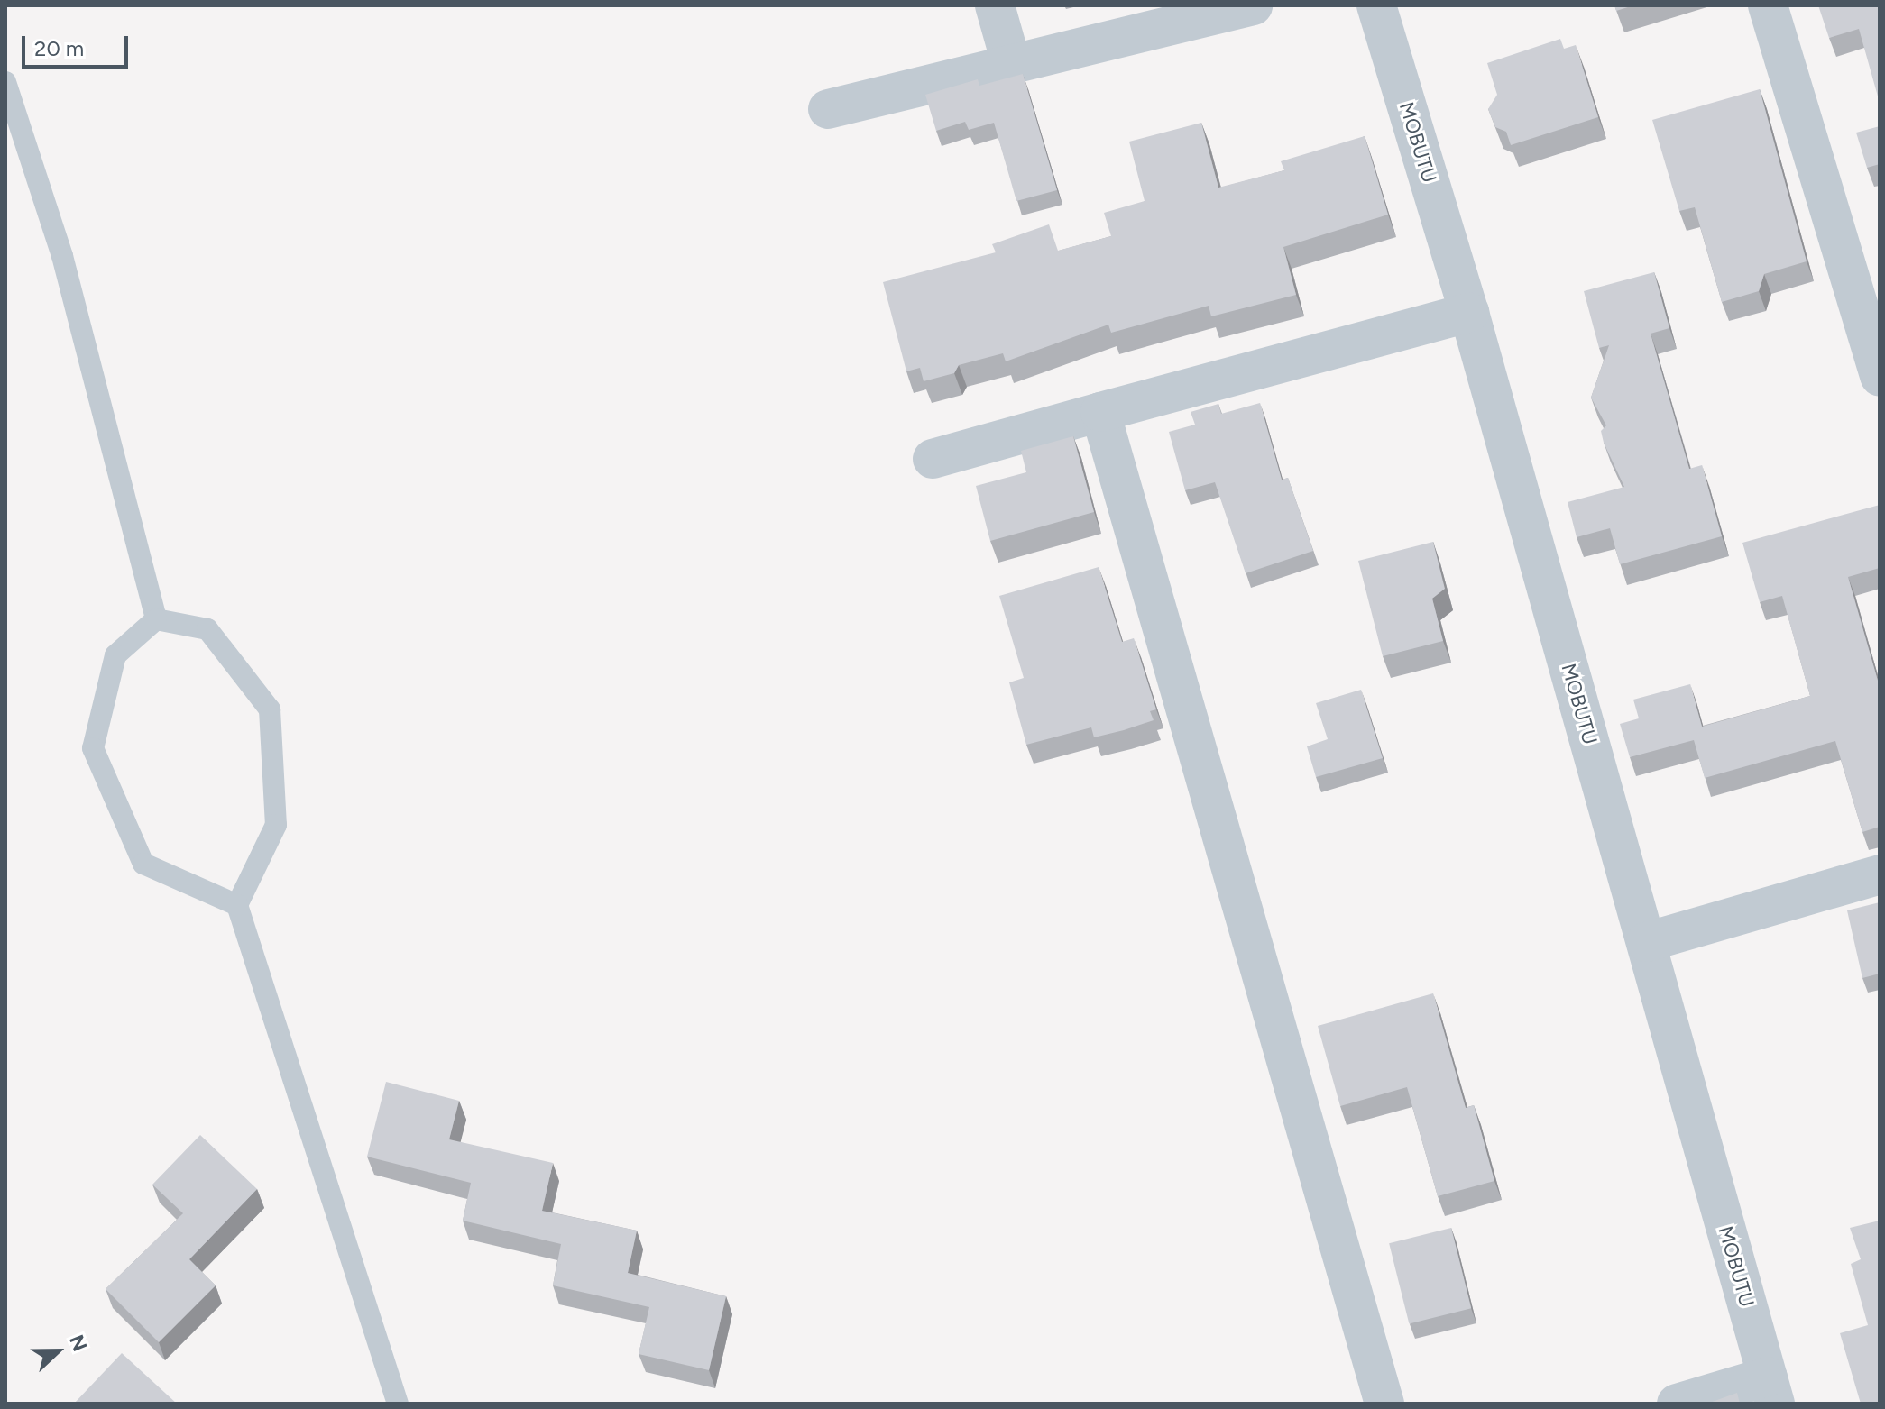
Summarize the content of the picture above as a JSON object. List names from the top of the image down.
{
  "streets": {
    "street": ["MOBUTU"]
  },
  "scale_bar": "20 m",
  "north": "right"
}
